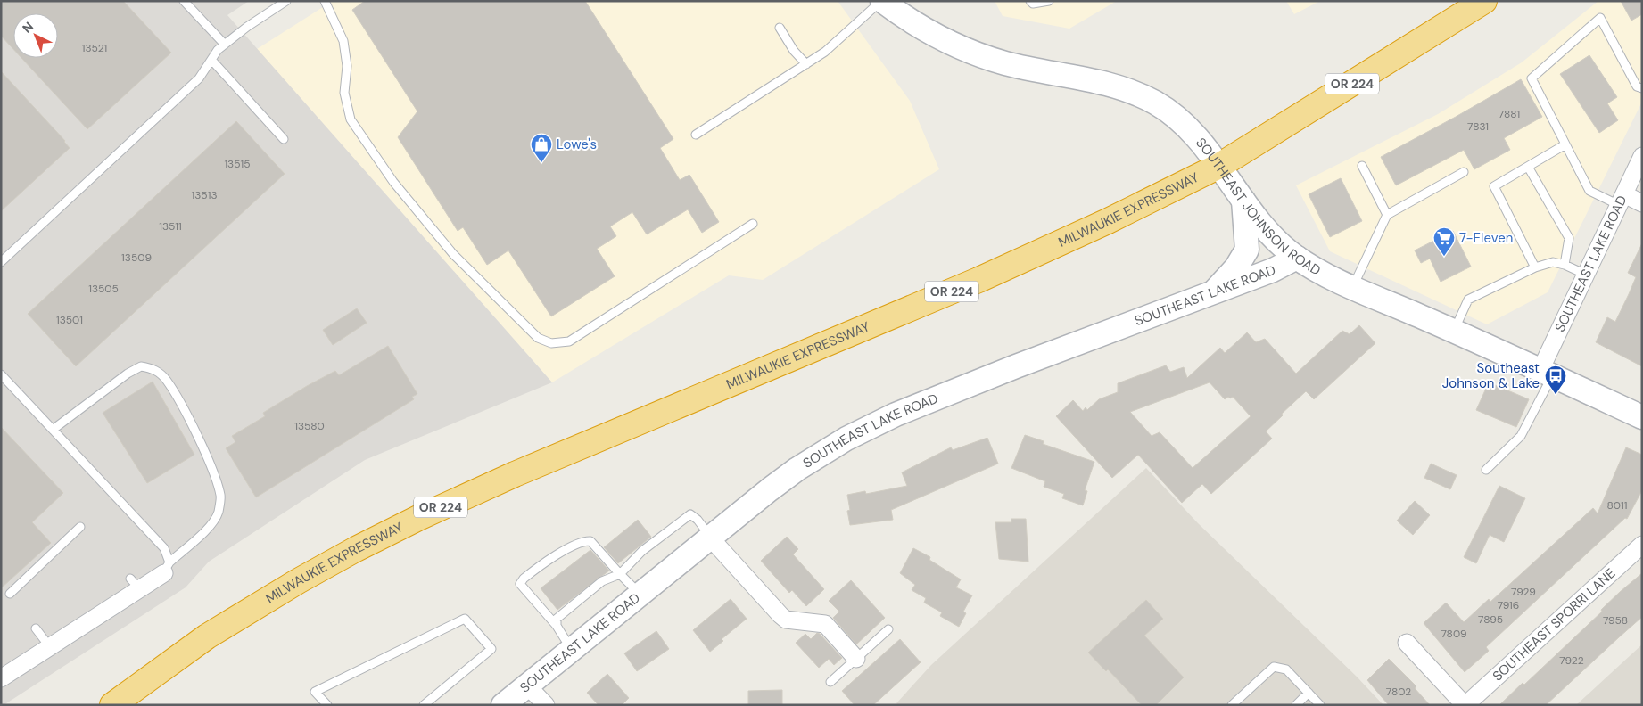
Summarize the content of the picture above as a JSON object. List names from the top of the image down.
{
  "streets": {
    "highway": ["OR 224", "MILWAUKIE EXPRESSWAY"],
    "street": ["SOUTHEAST JOHNSON ROAD", "SOUTHEAST LAKE ROAD", "SOUTHEAST SPORRI LANE"]
  },
  "crossings": [
    ["SOUTHEAST JOHNSON ROAD", "MILWAUKIE EXPRESSWAY"],
    ["SOUTHEAST JOHNSON ROAD", "SOUTHEAST LAKE ROAD"]
  ],
  "places": {
    "shop": ["Lowe's"],
    "supermarket": ["7-Eleven"],
    "bus stop": ["Southeast Johnson & Lake"]
  },
  "house_numbers": [
    "13521",
    "7881",
    "7831",
    "13515",
    "13513",
    "13511",
    "13509",
    "13505",
    "13501",
    "13580",
    "8011",
    "7929",
    "7916",
    "7895",
    "7958",
    "7809",
    "7922",
    "7802"
  ],
  "north": "top left"
}
